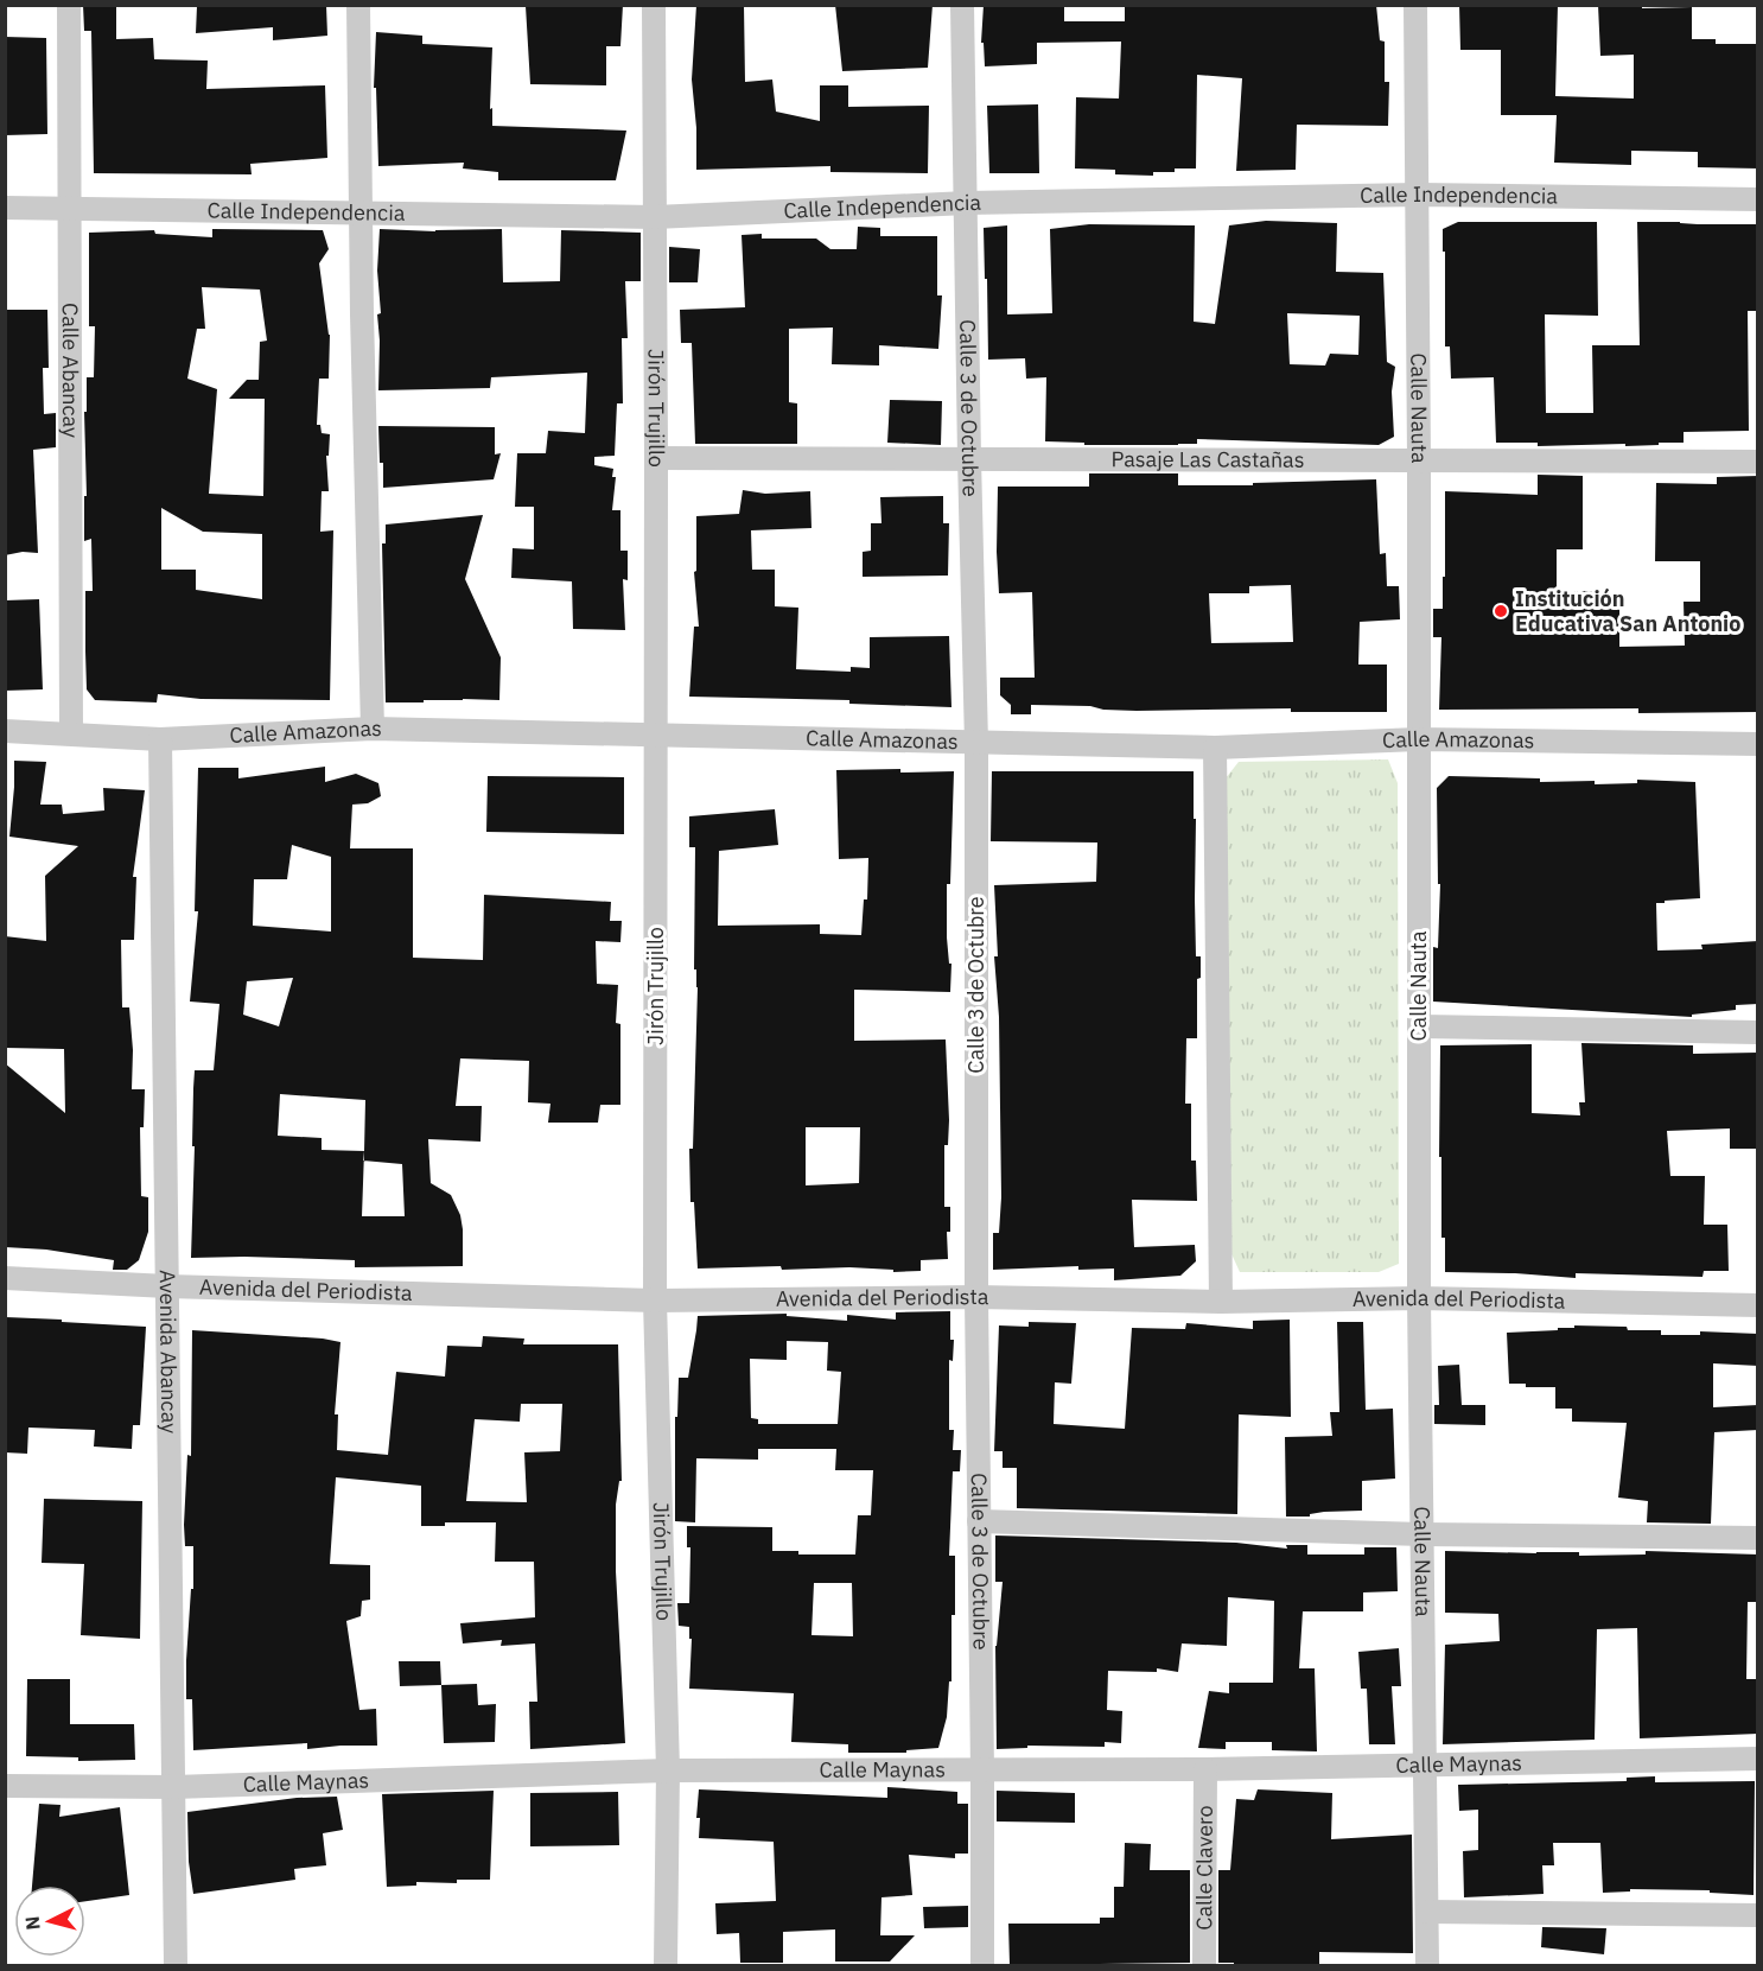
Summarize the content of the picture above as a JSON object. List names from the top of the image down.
{
  "streets": {
    "street": [
      "Calle Independencia",
      "Calle Abancay",
      "Jirón Trujillo",
      "Calle 3 de Octubre",
      "Calle Nauta",
      "Pasaje Las Castañas",
      "Calle Amazonas",
      "Avenida del Periodista",
      "Avenida Abancay",
      "Calle Maynas",
      "Calle Clavero"
    ]
  },
  "crossings": [
    ["Calle Independencia", "Calle Abancay"],
    ["Calle Independencia", "Jirón Trujillo"],
    ["Calle Independencia", "Calle 3 de Octubre"],
    ["Calle Independencia", "Calle Nauta"],
    ["Calle Abancay", "Calle Amazonas"],
    ["Jirón Trujillo", "Pasaje Las Castañas"],
    ["Jirón Trujillo", "Calle Amazonas"],
    ["Jirón Trujillo", "Avenida del Periodista"],
    ["Jirón Trujillo", "Calle Maynas"],
    ["Calle 3 de Octubre", "Pasaje Las Castañas"],
    ["Calle 3 de Octubre", "Calle Amazonas"],
    ["Calle 3 de Octubre", "Avenida del Periodista"],
    ["Calle 3 de Octubre", "Calle Maynas"],
    ["Calle Nauta", "Pasaje Las Castañas"],
    ["Calle Nauta", "Calle Amazonas"],
    ["Calle Nauta", "Avenida del Periodista"],
    ["Calle Nauta", "Calle Maynas"],
    ["Calle Amazonas", "Avenida Abancay"],
    ["Avenida del Periodista", "Avenida Abancay"],
    ["Avenida Abancay", "Calle Maynas"],
    ["Calle Maynas", "Calle Clavero"]
  ],
  "places": ["Institución Educativa San Antonio"],
  "north": "left"
}
